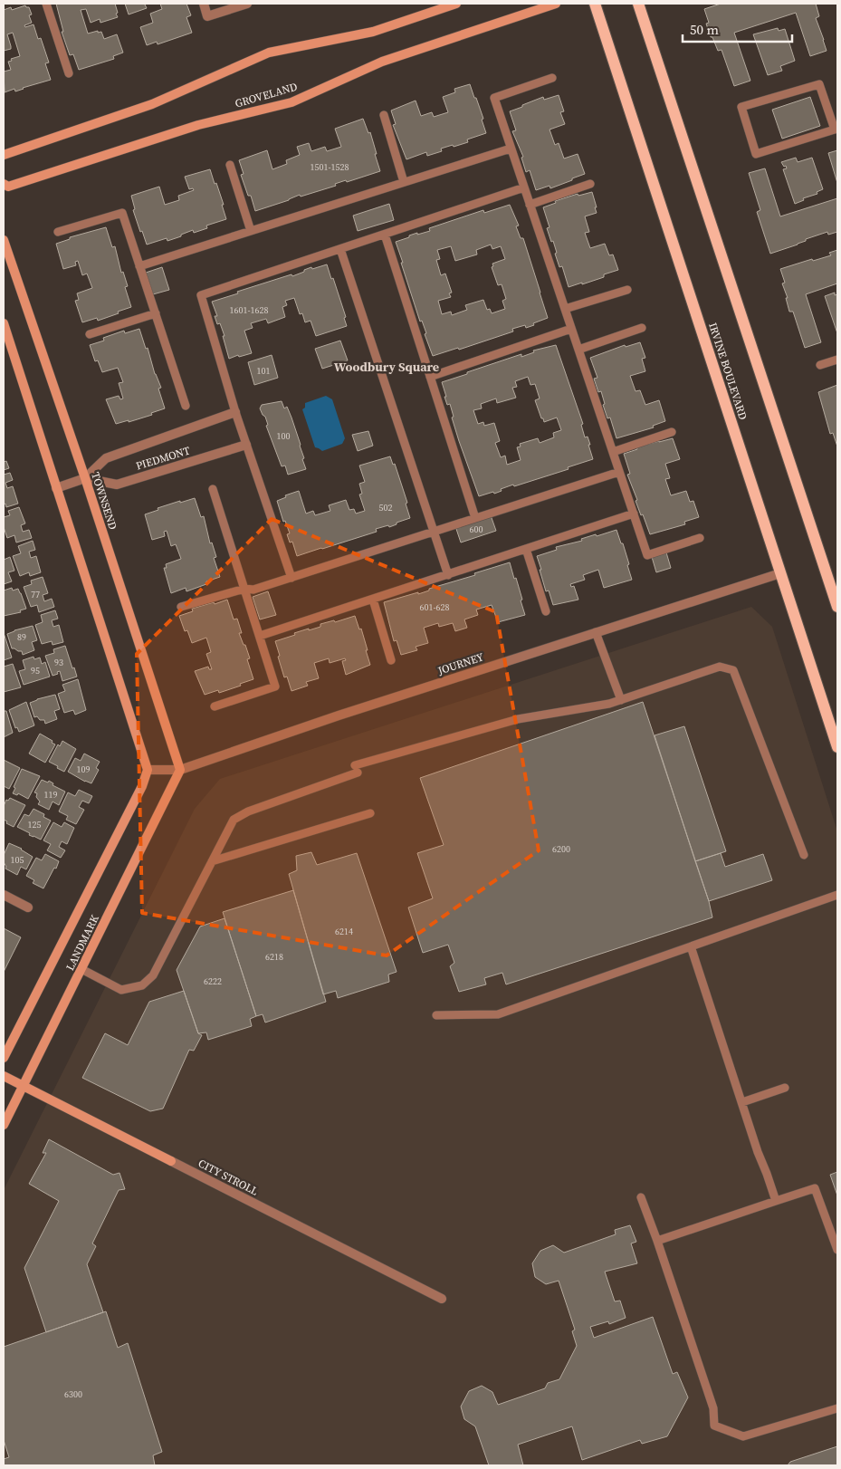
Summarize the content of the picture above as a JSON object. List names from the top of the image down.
{
  "streets": {
    "main road": ["IRVINE BOULEVARD"],
    "street": [
      "GROVELAND",
      "PIEDMONT",
      "TOWNSEND",
      "JOURNEY",
      "LANDMARK",
      "CITY STROLL"
    ]
  },
  "crossings": [
    ["IRVINE BOULEVARD", "JOURNEY"],
    ["PIEDMONT", "TOWNSEND"],
    ["TOWNSEND", "JOURNEY"],
    ["TOWNSEND", "LANDMARK"],
    ["JOURNEY", "LANDMARK"],
    ["LANDMARK", "CITY STROLL"]
  ],
  "districts": ["Woodbury Square"],
  "house_numbers": [
    "1501-1528",
    "1601-1628",
    "101",
    "100",
    "502",
    "600",
    "77",
    "601-628",
    "89",
    "93",
    "95",
    "109",
    "119",
    "125",
    "6200",
    "105",
    "6214",
    "6218",
    "6222",
    "6300"
  ],
  "scale_bar": "50 m"
}
